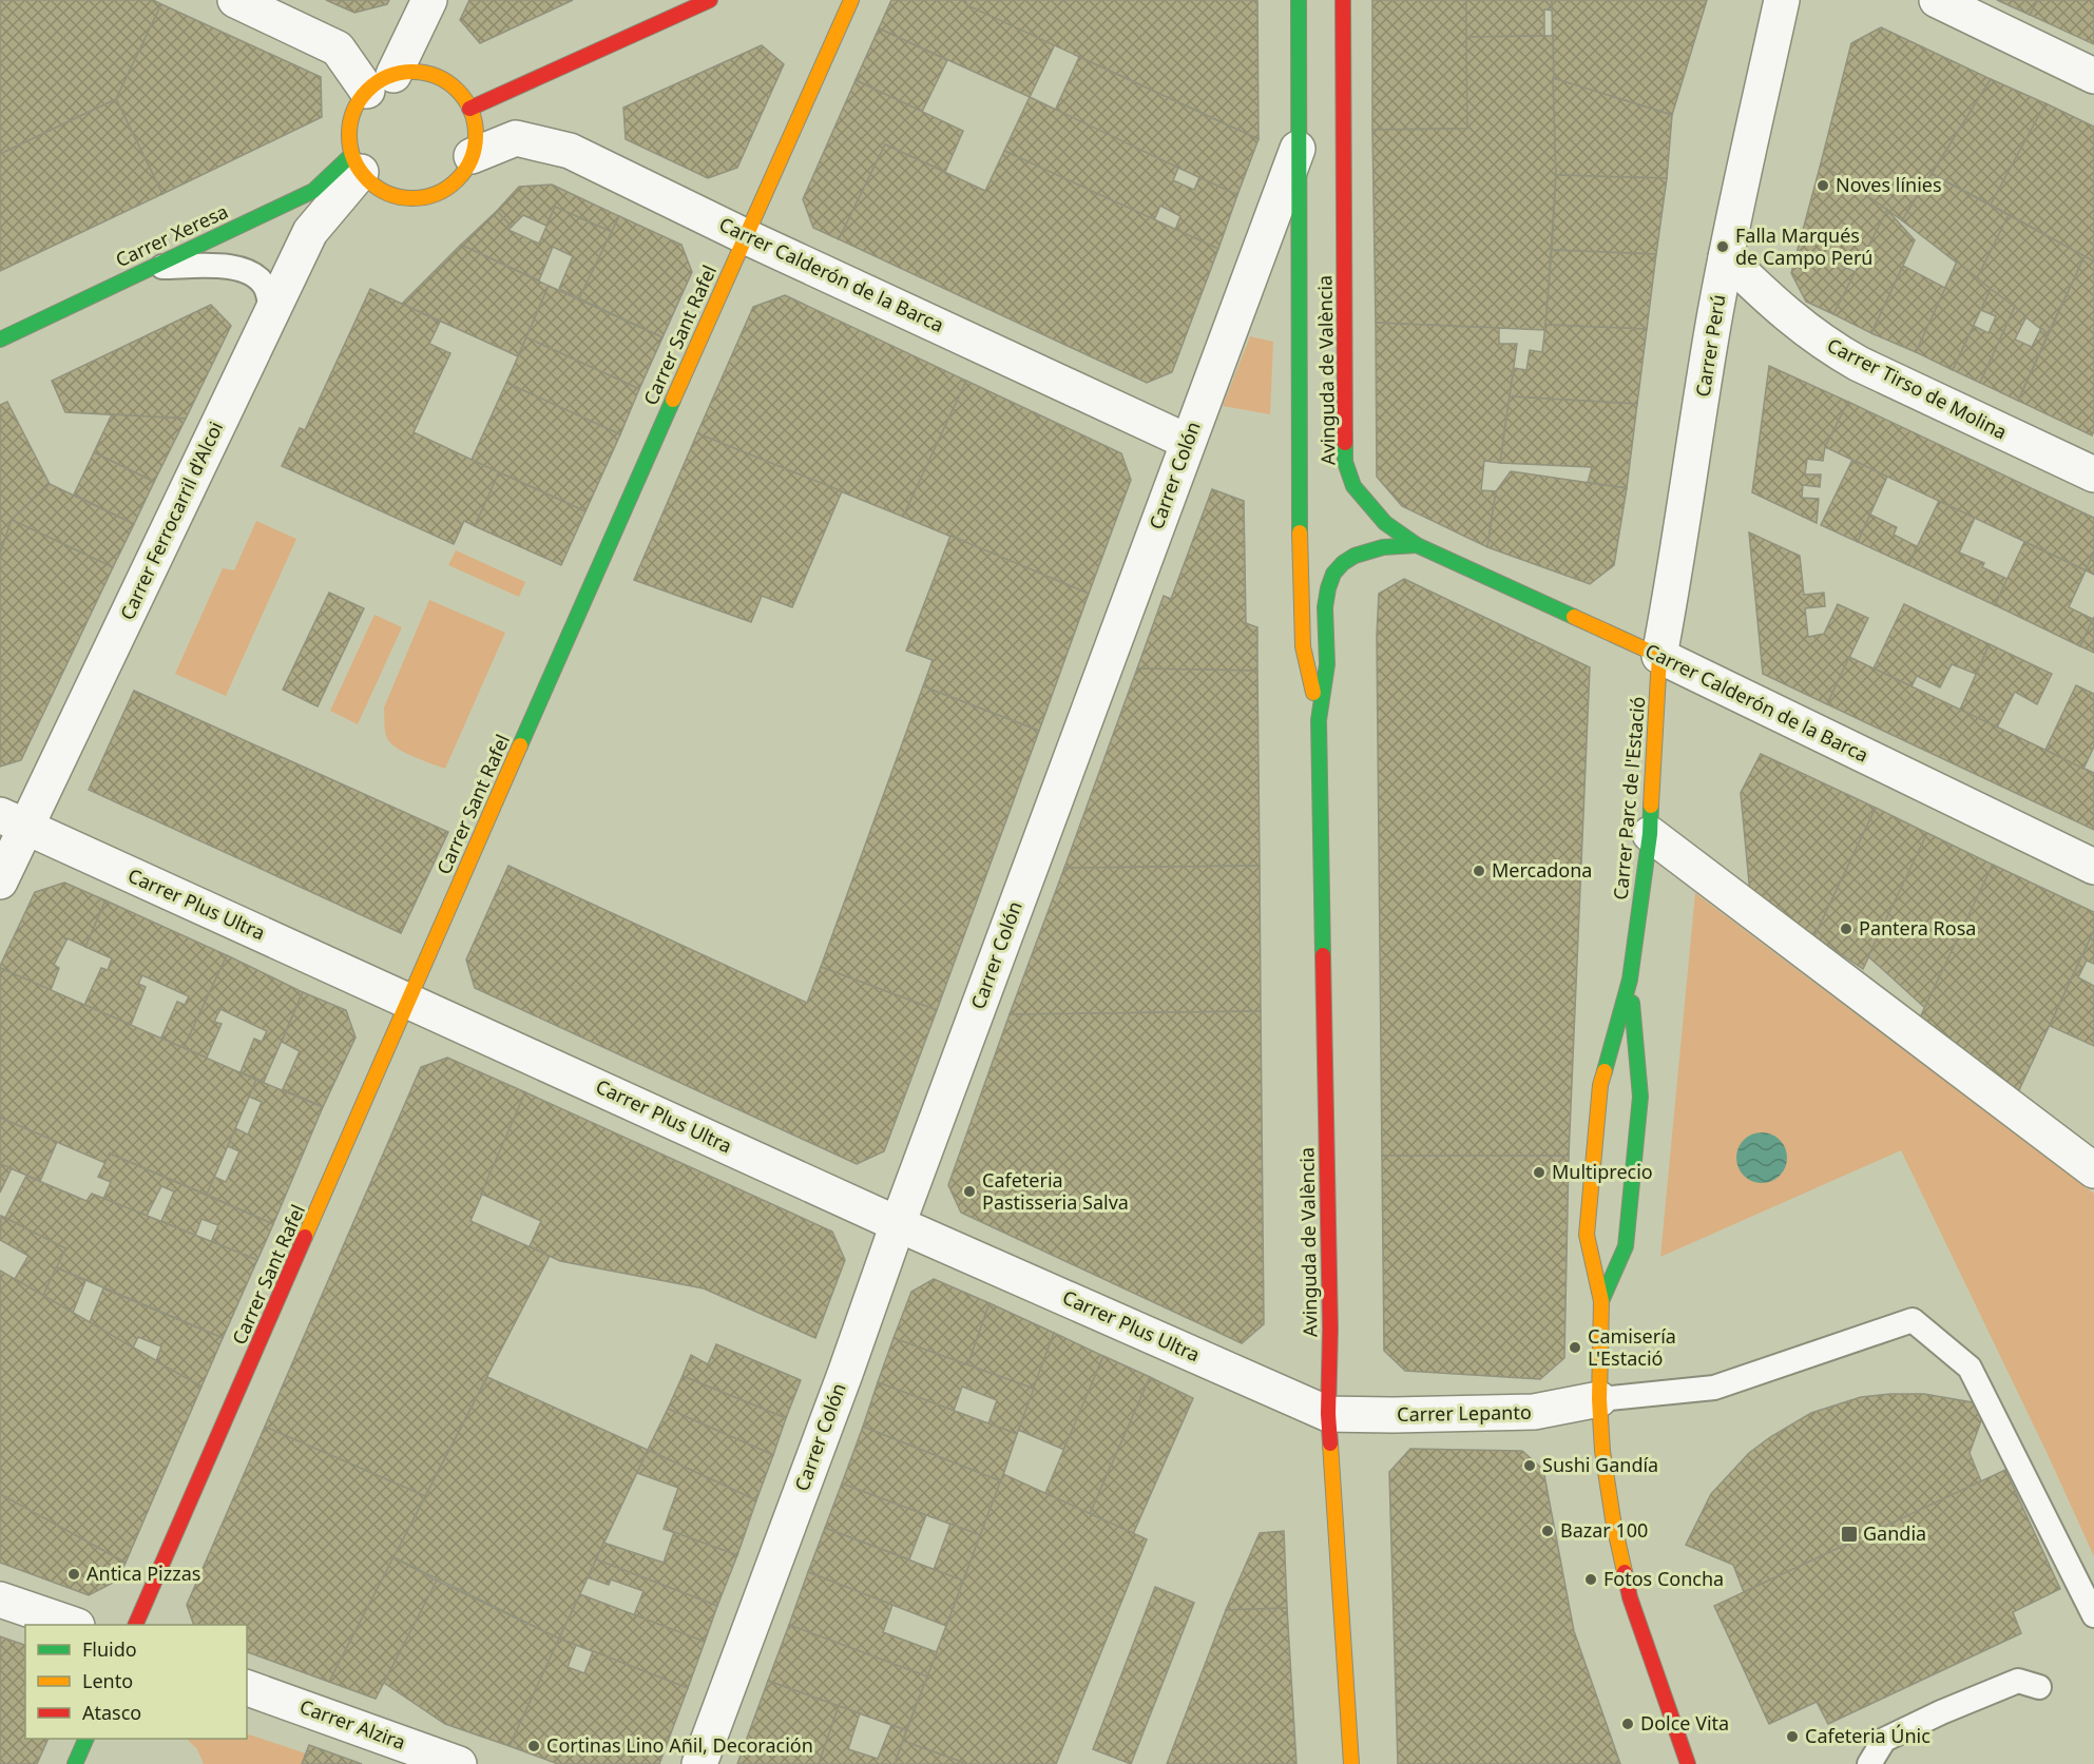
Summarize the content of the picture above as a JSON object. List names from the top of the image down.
{
  "streets": {
    "street": [
      "Carrer Xeresa",
      "Carrer Calderón de la Barca",
      "Carrer Sant Rafel",
      "Carrer Perú",
      "Avinguda de València",
      "Carrer Tirso de Molina",
      "Carrer Colón",
      "Carrer Ferrocarril d'Alcoi",
      "Carrer Parc de l'Estació",
      "Carrer Plus Ultra",
      "Carrer Lepanto",
      "Carrer Alzira"
    ]
  },
  "crossings": [
    ["Carrer Xeresa", "Carrer Calderón de la Barca"],
    ["Carrer Xeresa", "Carrer Ferrocarril d'Alcoi"],
    ["Carrer Calderón de la Barca", "Carrer Sant Rafel"],
    ["Carrer Calderón de la Barca", "Carrer Perú"],
    ["Carrer Calderón de la Barca", "Avinguda de València"],
    ["Carrer Calderón de la Barca", "Carrer Colón"],
    ["Carrer Calderón de la Barca", "Carrer Ferrocarril d'Alcoi"],
    ["Carrer Calderón de la Barca", "Carrer Parc de l'Estació"],
    ["Carrer Sant Rafel", "Carrer Plus Ultra"],
    ["Carrer Perú", "Carrer Tirso de Molina"],
    ["Carrer Perú", "Carrer Parc de l'Estació"],
    ["Avinguda de València", "Carrer Colón"],
    ["Avinguda de València", "Carrer Plus Ultra"],
    ["Avinguda de València", "Carrer Lepanto"],
    ["Carrer Colón", "Carrer Plus Ultra"],
    ["Carrer Ferrocarril d'Alcoi", "Carrer Plus Ultra"],
    ["Carrer Parc de l'Estació", "Carrer Lepanto"],
    ["Carrer Plus Ultra", "Carrer Lepanto"]
  ],
  "places": {
    "other": [
      "Noves línies",
      "Falla Marqués de Campo Perú",
      "Mercadona",
      "Pantera Rosa",
      "Multiprecio",
      "Cafeteria Pastisseria Salva",
      "Camisería L'Estació",
      "Sushi Gandía",
      "Bazar 100",
      "Antica Pizzas",
      "Fotos Concha",
      "Dolce Vita",
      "Cafeteria Únic",
      "Cortinas Lino Añil, Decoración"
    ],
    "transit": ["Gandia"]
  },
  "legend": ["Fluido", "Lento", "Atasco"]
}
